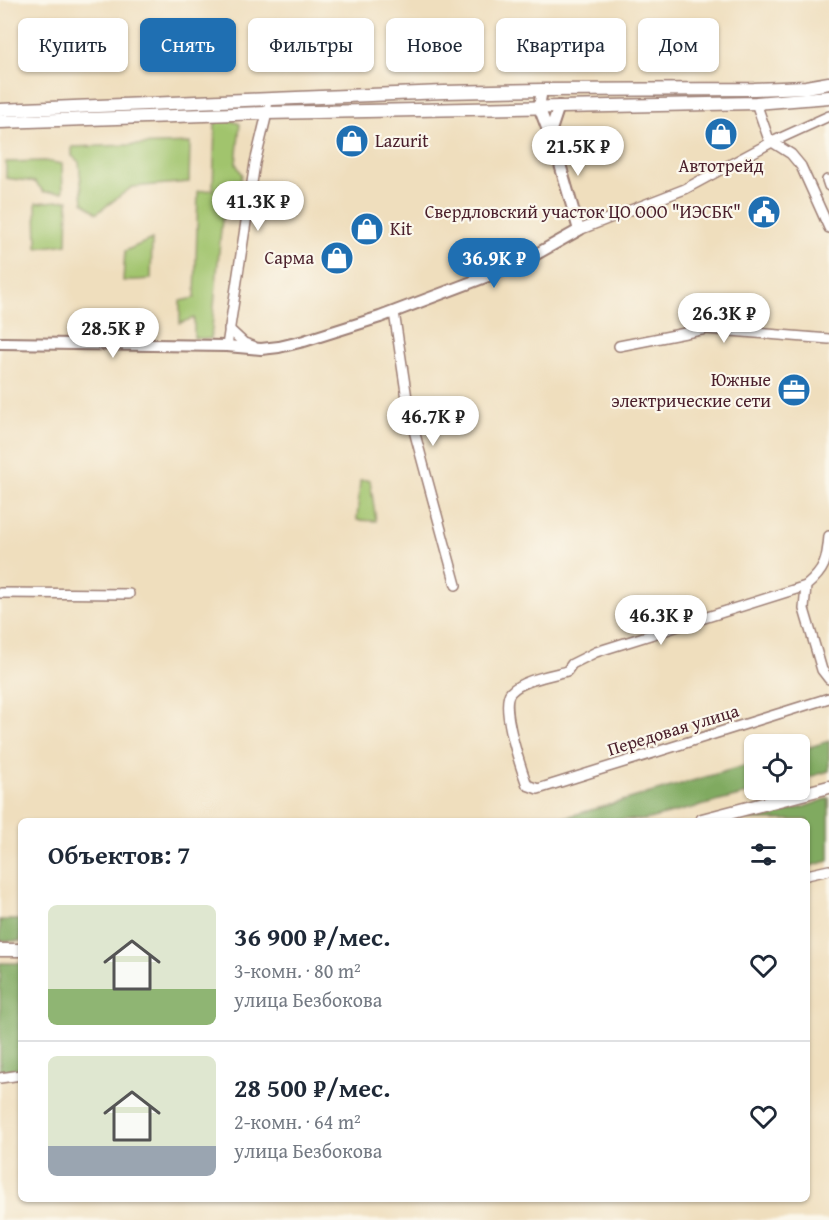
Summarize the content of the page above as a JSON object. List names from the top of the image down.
{
  "streets": {
    "street": ["Передовая улица"]
  },
  "places": {
    "shop": [
      "Автотрейд",
      "Lazurit",
      "Kit",
      "Сарма"
    ],
    "public building": ["Свердловский участок ЦО ООО \"ИЭСБК\""],
    "office": ["Южные электрические сети"]
  },
  "page": {
    "chip": [
      "Купить",
      "Снять",
      "Фильтры",
      "Новое",
      "Квартира",
      "Дом"
    ],
    "price": [
      "21.5K ₽",
      "41.3K ₽",
      "36.9K ₽",
      "26.3K ₽",
      "28.5K ₽",
      "46.7K ₽",
      "46.3K ₽"
    ],
    "heading": "Объектов: 7",
    "list": [
      {
        "name": "36 900 ₽/мес.",
        "note": "3-комн. · 80 m² · улица Безбокова"
      },
      {
        "name": "28 500 ₽/мес.",
        "note": "2-комн. · 64 m² · улица Безбокова"
      }
    ]
  }
}
